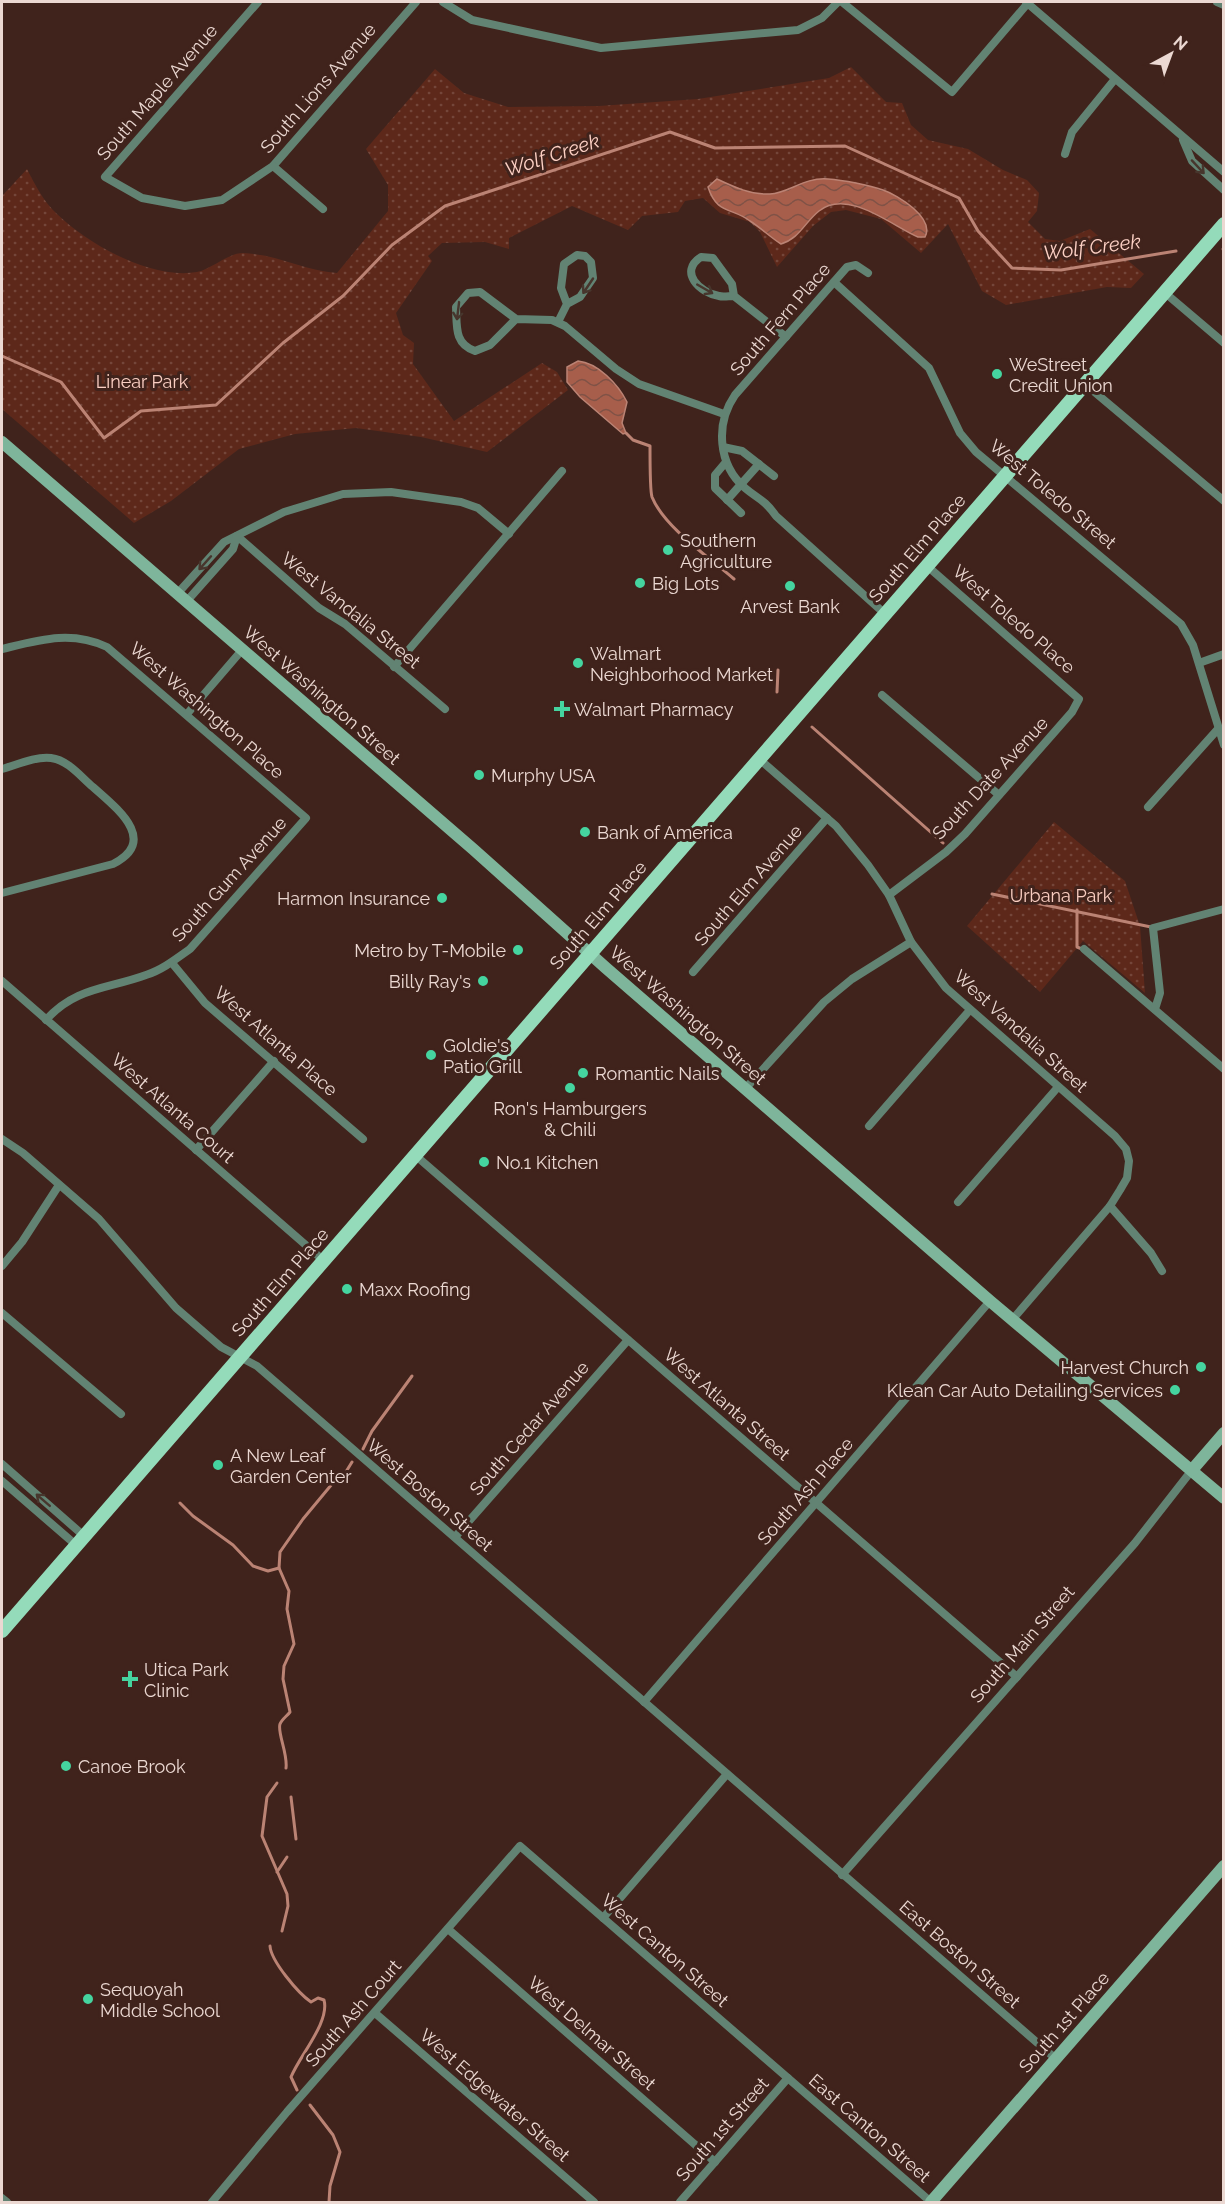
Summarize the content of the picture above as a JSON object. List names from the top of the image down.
{
  "streets": {
    "main road": [
      "South Elm Place",
      "West Washington Street",
      "South Main Street",
      "South 1st Place"
    ],
    "street": [
      "South Lions Avenue",
      "South Maple Avenue",
      "South Fern Place",
      "West Toledo Street",
      "West Vandalia Street",
      "West Toledo Place",
      "West Washington Place",
      "South Date Avenue",
      "South Gum Avenue",
      "South Elm Avenue",
      "West Atlanta Place",
      "West Atlanta Court",
      "West Atlanta Street",
      "South Cedar Avenue",
      "South Ash Place",
      "West Boston Street",
      "West Canton Street",
      "East Boston Street",
      "South Ash Court",
      "West Delmar Street",
      "West Edgewater Street",
      "East Canton Street",
      "South 1st Street"
    ]
  },
  "crossings": [
    ["South Lions Avenue", "South Maple Avenue"],
    ["South Fern Place", "West Toledo Street"],
    ["West Toledo Street", "South Elm Place"],
    ["South Elm Place", "West Vandalia Street"],
    ["South Elm Place", "West Toledo Place"],
    ["South Elm Place", "West Washington Street"],
    ["South Elm Place", "West Atlanta Court"],
    ["South Elm Place", "West Atlanta Street"],
    ["South Elm Place", "West Boston Street"],
    ["West Vandalia Street", "South Date Avenue"],
    ["West Vandalia Street", "South Elm Avenue"],
    ["West Toledo Place", "South Date Avenue"],
    ["West Washington Street", "South Ash Place"],
    ["West Washington Street", "South Main Street"],
    ["West Washington Place", "South Gum Avenue"],
    ["South Gum Avenue", "West Atlanta Place"],
    ["South Gum Avenue", "West Atlanta Court"],
    ["West Atlanta Street", "South Cedar Avenue"],
    ["West Atlanta Street", "South Ash Place"],
    ["West Atlanta Street", "South Main Street"],
    ["South Cedar Avenue", "West Boston Street"],
    ["South Ash Place", "West Boston Street"],
    ["West Boston Street", "South Main Street"],
    ["West Boston Street", "East Boston Street"],
    ["South Main Street", "East Boston Street"],
    ["West Canton Street", "South Ash Court"],
    ["West Canton Street", "East Canton Street"],
    ["West Canton Street", "South 1st Street"],
    ["East Boston Street", "South 1st Place"],
    ["South Ash Court", "West Delmar Street"],
    ["South Ash Court", "West Edgewater Street"],
    ["South 1st Place", "East Canton Street"],
    ["West Delmar Street", "South 1st Street"],
    ["East Canton Street", "South 1st Street"]
  ],
  "water": ["Wolf Creek"],
  "parks": ["Linear Park", "Urbana Park"],
  "places": {
    "other": [
      "WeStreet Credit Union",
      "Southern Agriculture",
      "Big Lots",
      "Arvest Bank",
      "Walmart Neighborhood Market",
      "Murphy USA",
      "Bank of America",
      "Harmon Insurance",
      "Metro by T-Mobile",
      "Billy Ray's",
      "Goldie's Patio Grill",
      "Romantic Nails",
      "Ron's Hamburgers & Chili",
      "No.1 Kitchen",
      "Maxx Roofing",
      "Harvest Church",
      "Klean Car Auto Detailing Services",
      "A New Leaf Garden Center",
      "Canoe Brook",
      "Sequoyah Middle School"
    ],
    "health": ["Walmart Pharmacy", "Utica Park Clinic"]
  },
  "north": "top right"
}
